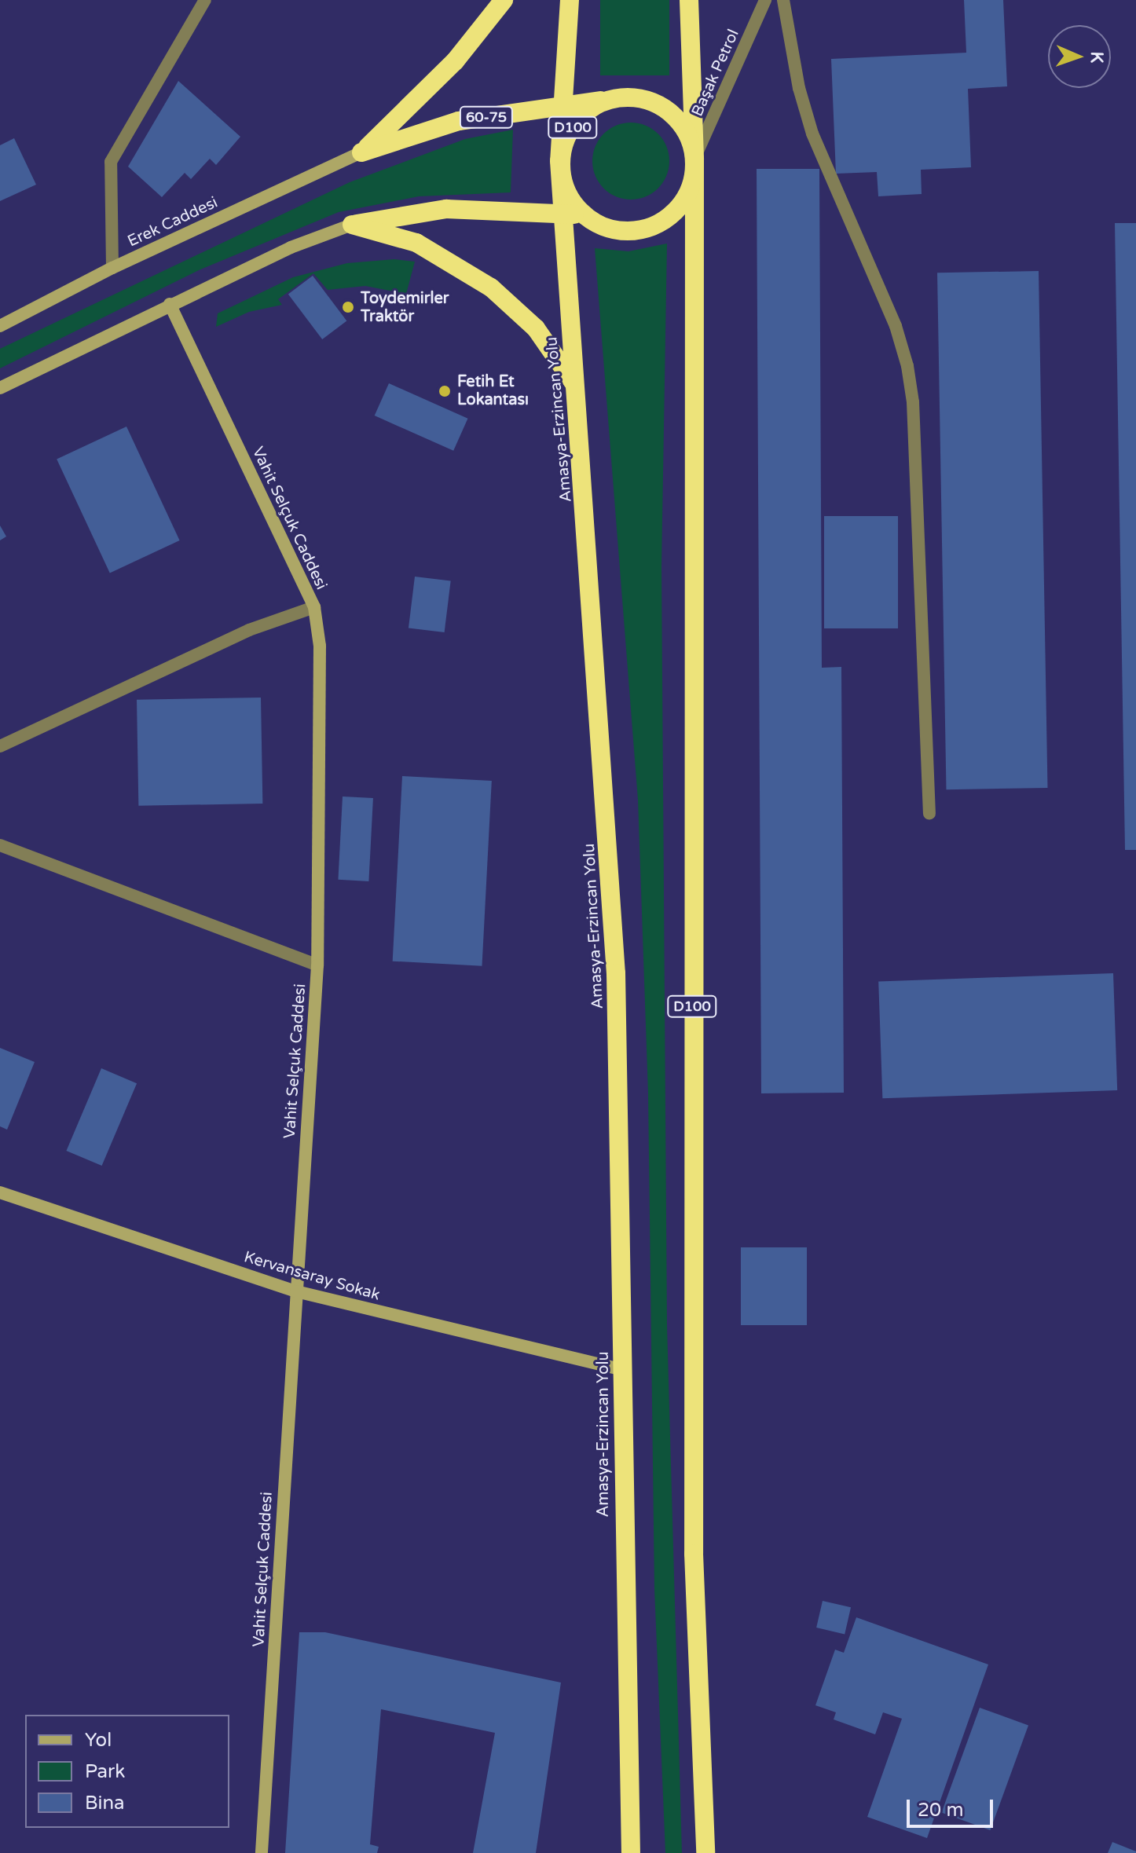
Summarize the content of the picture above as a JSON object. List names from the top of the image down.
{
  "streets": {
    "highway": ["60-75", "D100", "Amasya-Erzincan Yolu"],
    "street": [
      "Başak Petrol",
      "Erek Caddesi",
      "Vahit Selçuk Caddesi",
      "Kervansaray Sokak"
    ]
  },
  "crossings": [
    ["Başak Petrol", "60-75"],
    ["Başak Petrol", "D100"],
    ["Başak Petrol", "Amasya-Erzincan Yolu"],
    ["60-75", "D100"],
    ["60-75", "Erek Caddesi"],
    ["60-75", "Amasya-Erzincan Yolu"],
    ["D100", "Amasya-Erzincan Yolu"],
    ["Amasya-Erzincan Yolu", "Kervansaray Sokak"],
    ["Vahit Selçuk Caddesi", "Kervansaray Sokak"]
  ],
  "places": ["Toydemirler Traktör", "Fetih Et Lokantası"],
  "legend": ["Yol", "Park", "Bina"],
  "scale_bar": "20 m",
  "north": "right"
}
